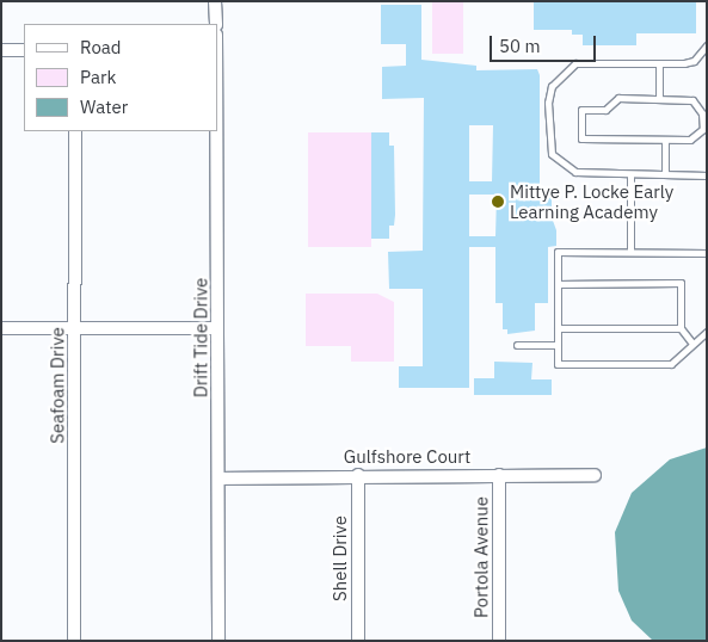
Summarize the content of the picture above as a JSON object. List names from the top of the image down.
{
  "streets": {
    "street": [
      "Drift Tide Drive",
      "Seafoam Drive",
      "Gulfshore Court",
      "Portola Avenue",
      "Shell Drive"
    ]
  },
  "crossings": [
    ["Drift Tide Drive", "Gulfshore Court"],
    ["Gulfshore Court", "Portola Avenue"],
    ["Gulfshore Court", "Shell Drive"]
  ],
  "places": ["Mittye P. Locke Early Learning Academy"],
  "legend": ["Road", "Park", "Water"],
  "scale_bar": "50 m"
}
